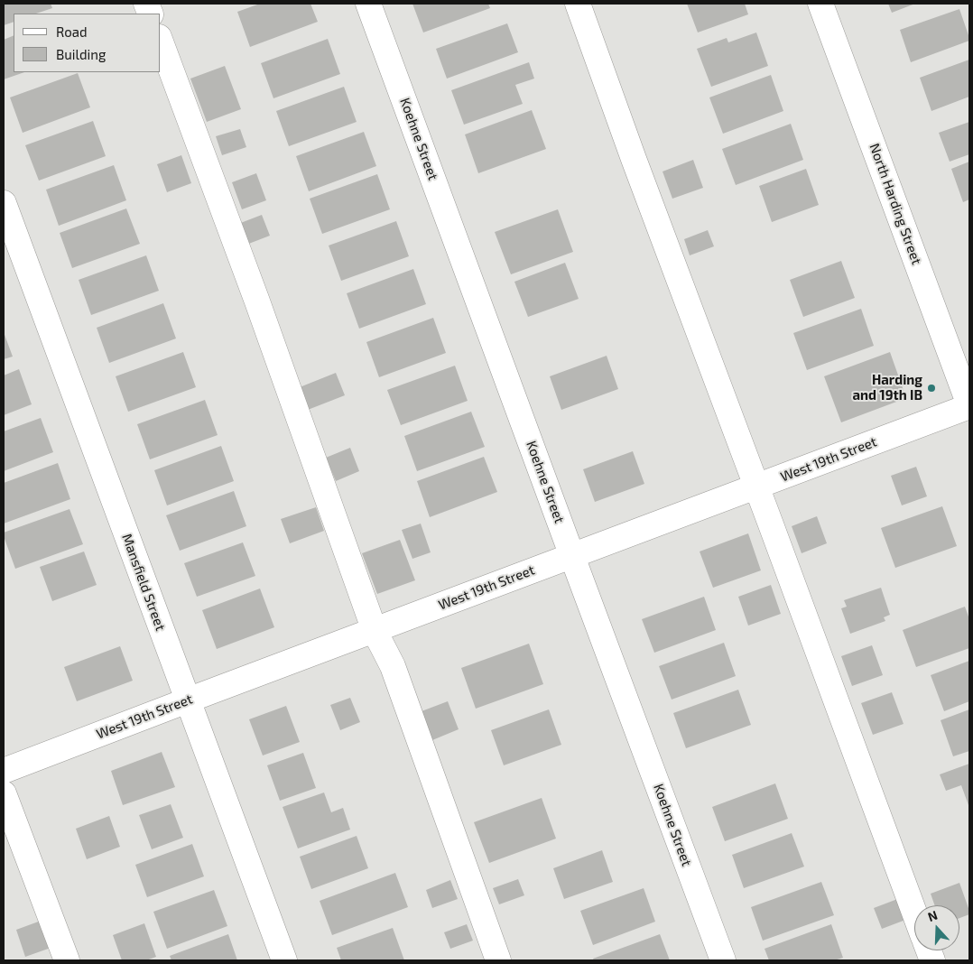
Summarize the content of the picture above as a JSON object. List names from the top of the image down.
{
  "streets": {
    "street": [
      "Koehne Street",
      "North Harding Street",
      "West 19th Street",
      "Mansfield Street"
    ]
  },
  "crossings": [
    ["Koehne Street", "West 19th Street"],
    ["North Harding Street", "West 19th Street"],
    ["West 19th Street", "Mansfield Street"]
  ],
  "places": ["Harding and 19th IB"],
  "legend": ["Road", "Building"],
  "north": "top"
}
